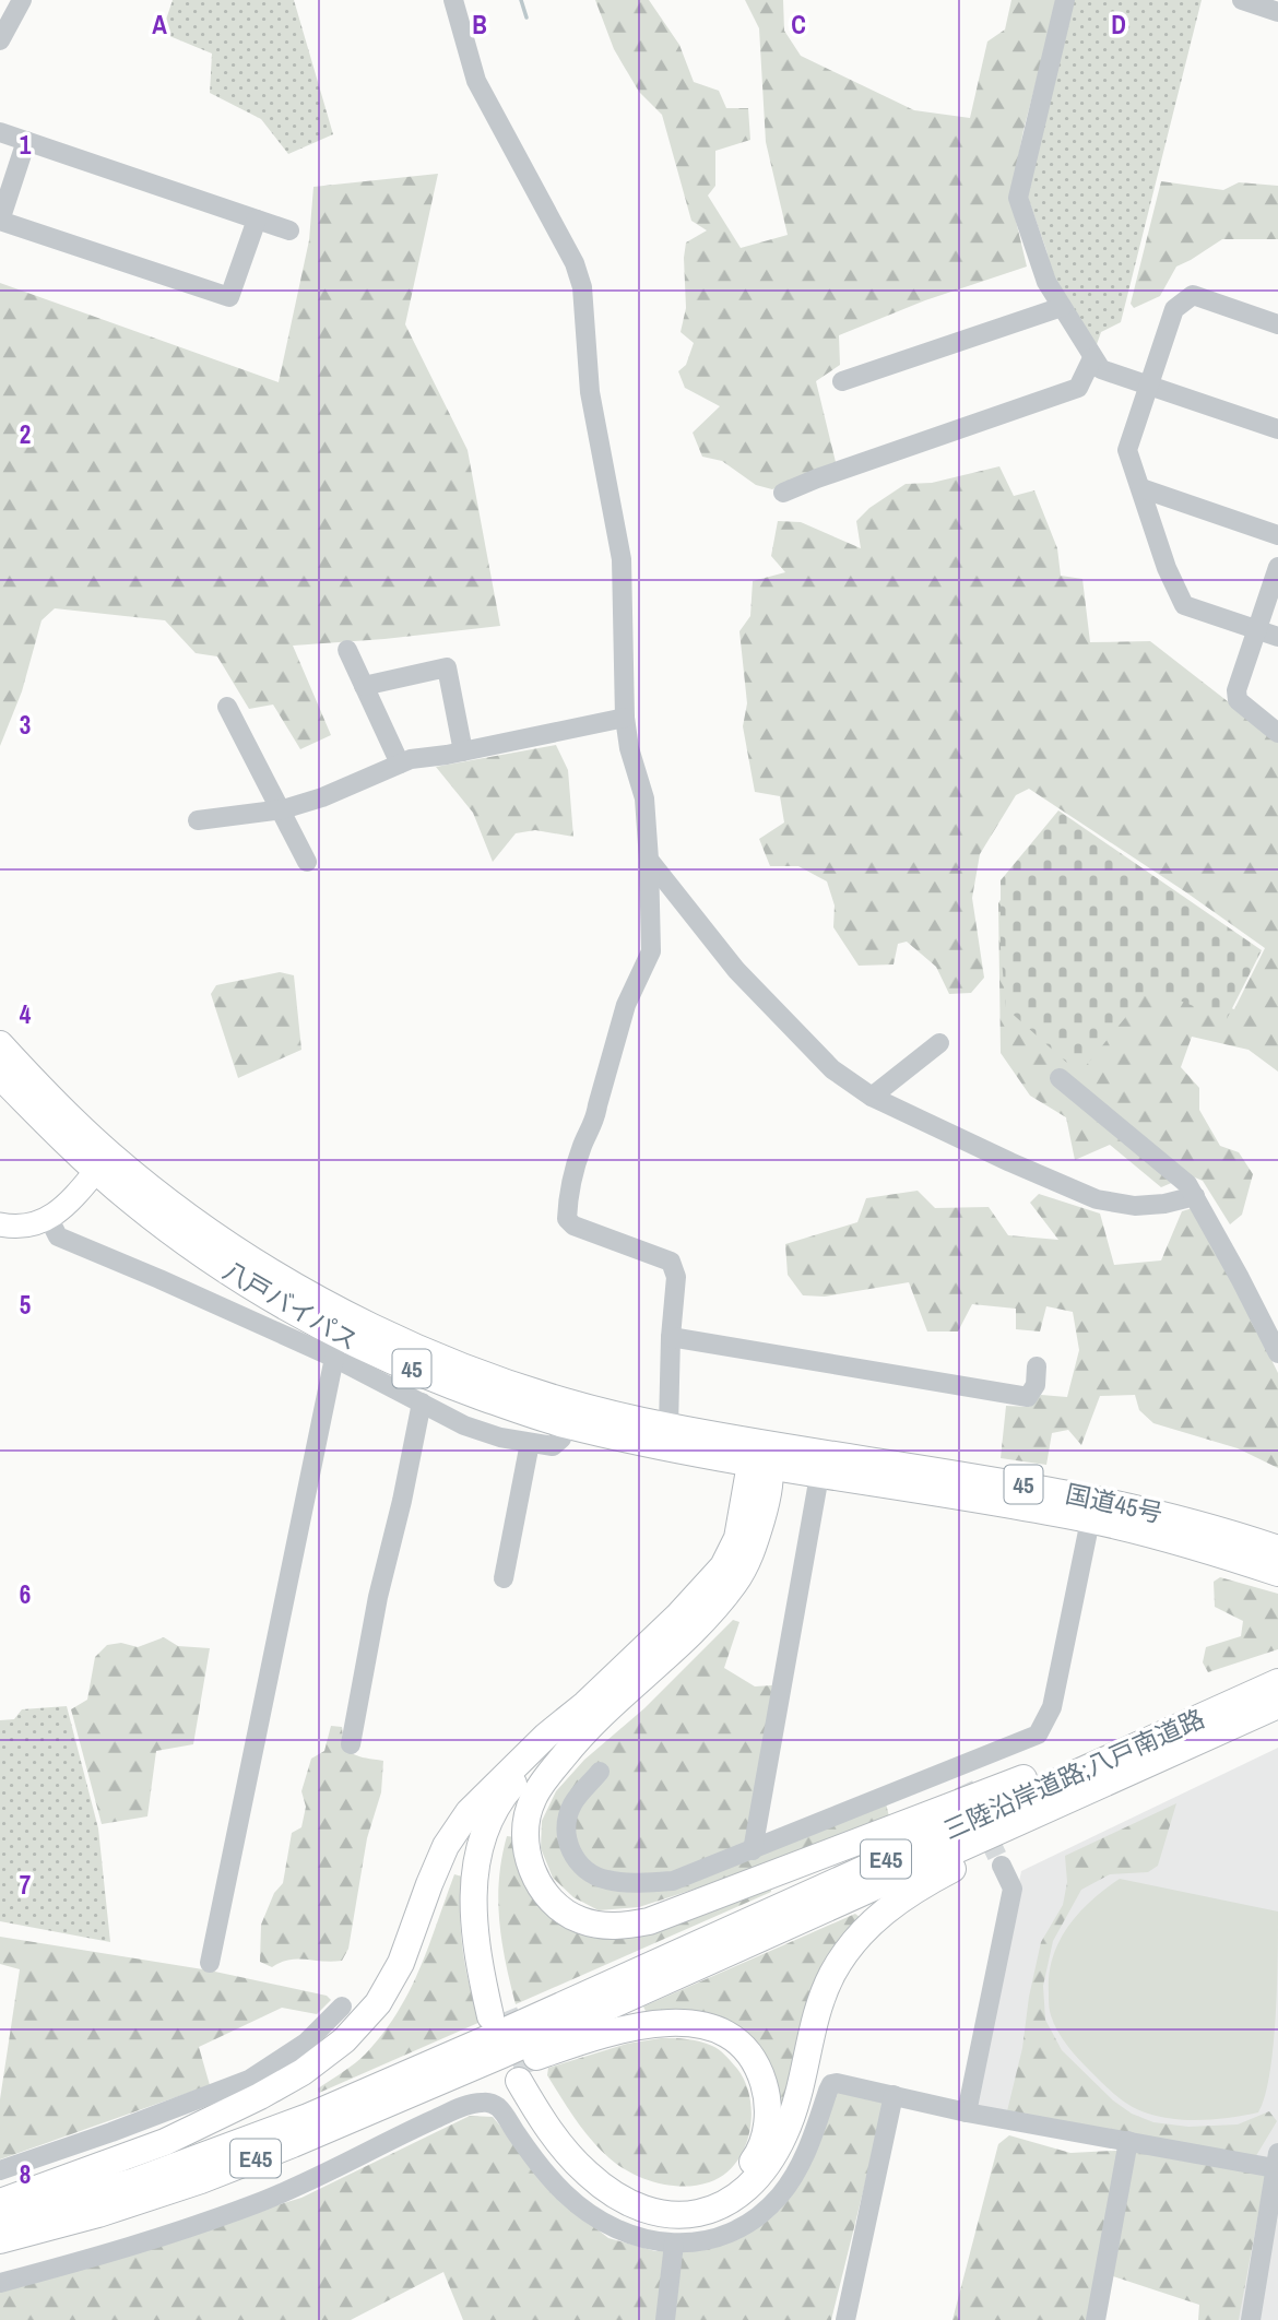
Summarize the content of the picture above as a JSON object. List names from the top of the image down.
{
  "streets": {
    "highway": [
      "八戸バイパス",
      "45",
      "国道45号",
      "三陸沿岸道路;八戸南道路",
      "E45"
    ]
  },
  "crossings": [
    ["八戸バイパス", "国道45号"],
    ["三陸沿岸道路;八戸南道路", "E45"]
  ],
  "grid": {
    "columns": [
      "A",
      "B",
      "C",
      "D"
    ],
    "rows": [
      "1",
      "2",
      "3",
      "4",
      "5",
      "6",
      "7",
      "8"
    ]
  }
}
